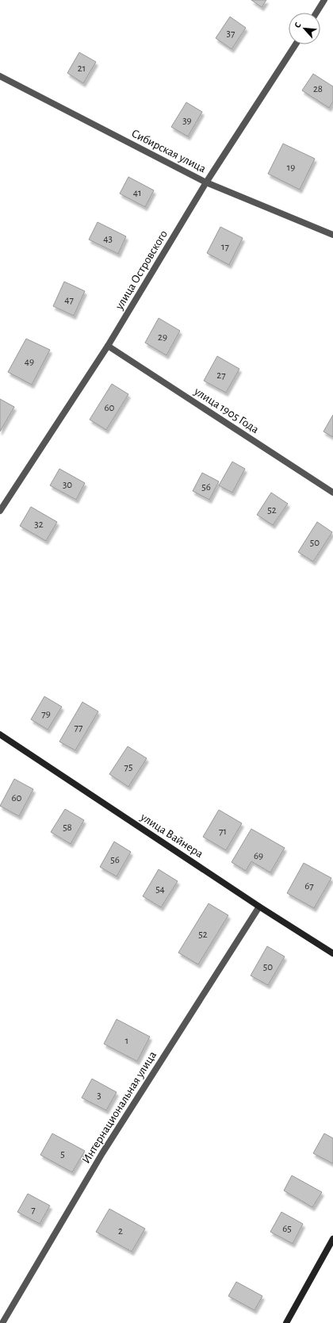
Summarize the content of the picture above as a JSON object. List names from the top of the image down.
{
  "streets": {
    "street": [
      "Сибирская улица",
      "улица Островского",
      "улица 1905 Года",
      "улица Вайнера",
      "Интернациональная улица"
    ]
  },
  "crossings": [
    ["Сибирская улица", "улица Островского"],
    ["улица Островского", "улица 1905 Года"],
    ["улица Вайнера", "Интернациональная улица"]
  ],
  "house_numbers": [
    "37",
    "21",
    "28",
    "39",
    "19",
    "41",
    "43",
    "17",
    "47",
    "29",
    "49",
    "27",
    "60",
    "30",
    "56",
    "52",
    "32",
    "50",
    "79",
    "77",
    "75",
    "60",
    "58",
    "71",
    "69",
    "56",
    "67",
    "54",
    "52",
    "50",
    "1",
    "3",
    "5",
    "7",
    "65",
    "2"
  ],
  "north": "top left"
}
